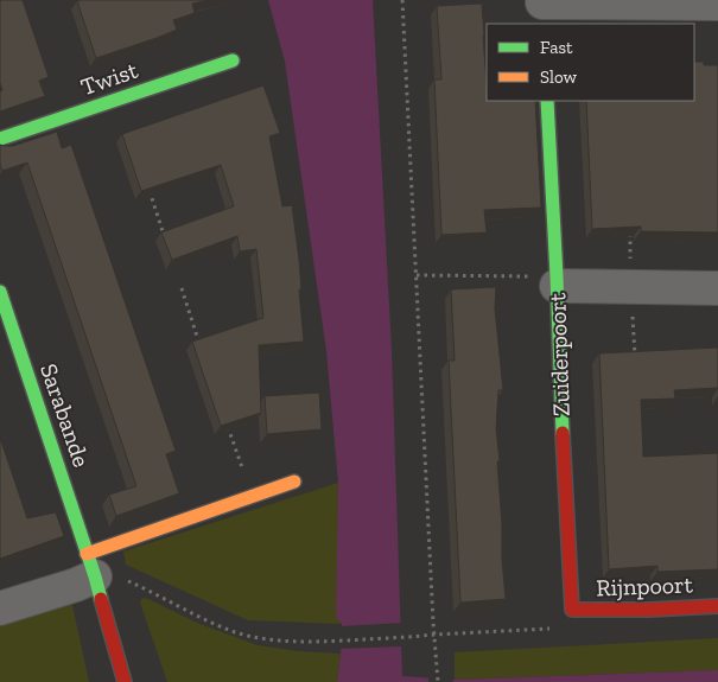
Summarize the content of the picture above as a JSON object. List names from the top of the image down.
{
  "streets": {
    "street": [
      "Twist",
      "Zuiderpoort",
      "Sarabande",
      "Rijnpoort"
    ]
  },
  "crossings": [
    ["Zuiderpoort", "Rijnpoort"]
  ],
  "legend": ["Fast", "Slow"]
}
